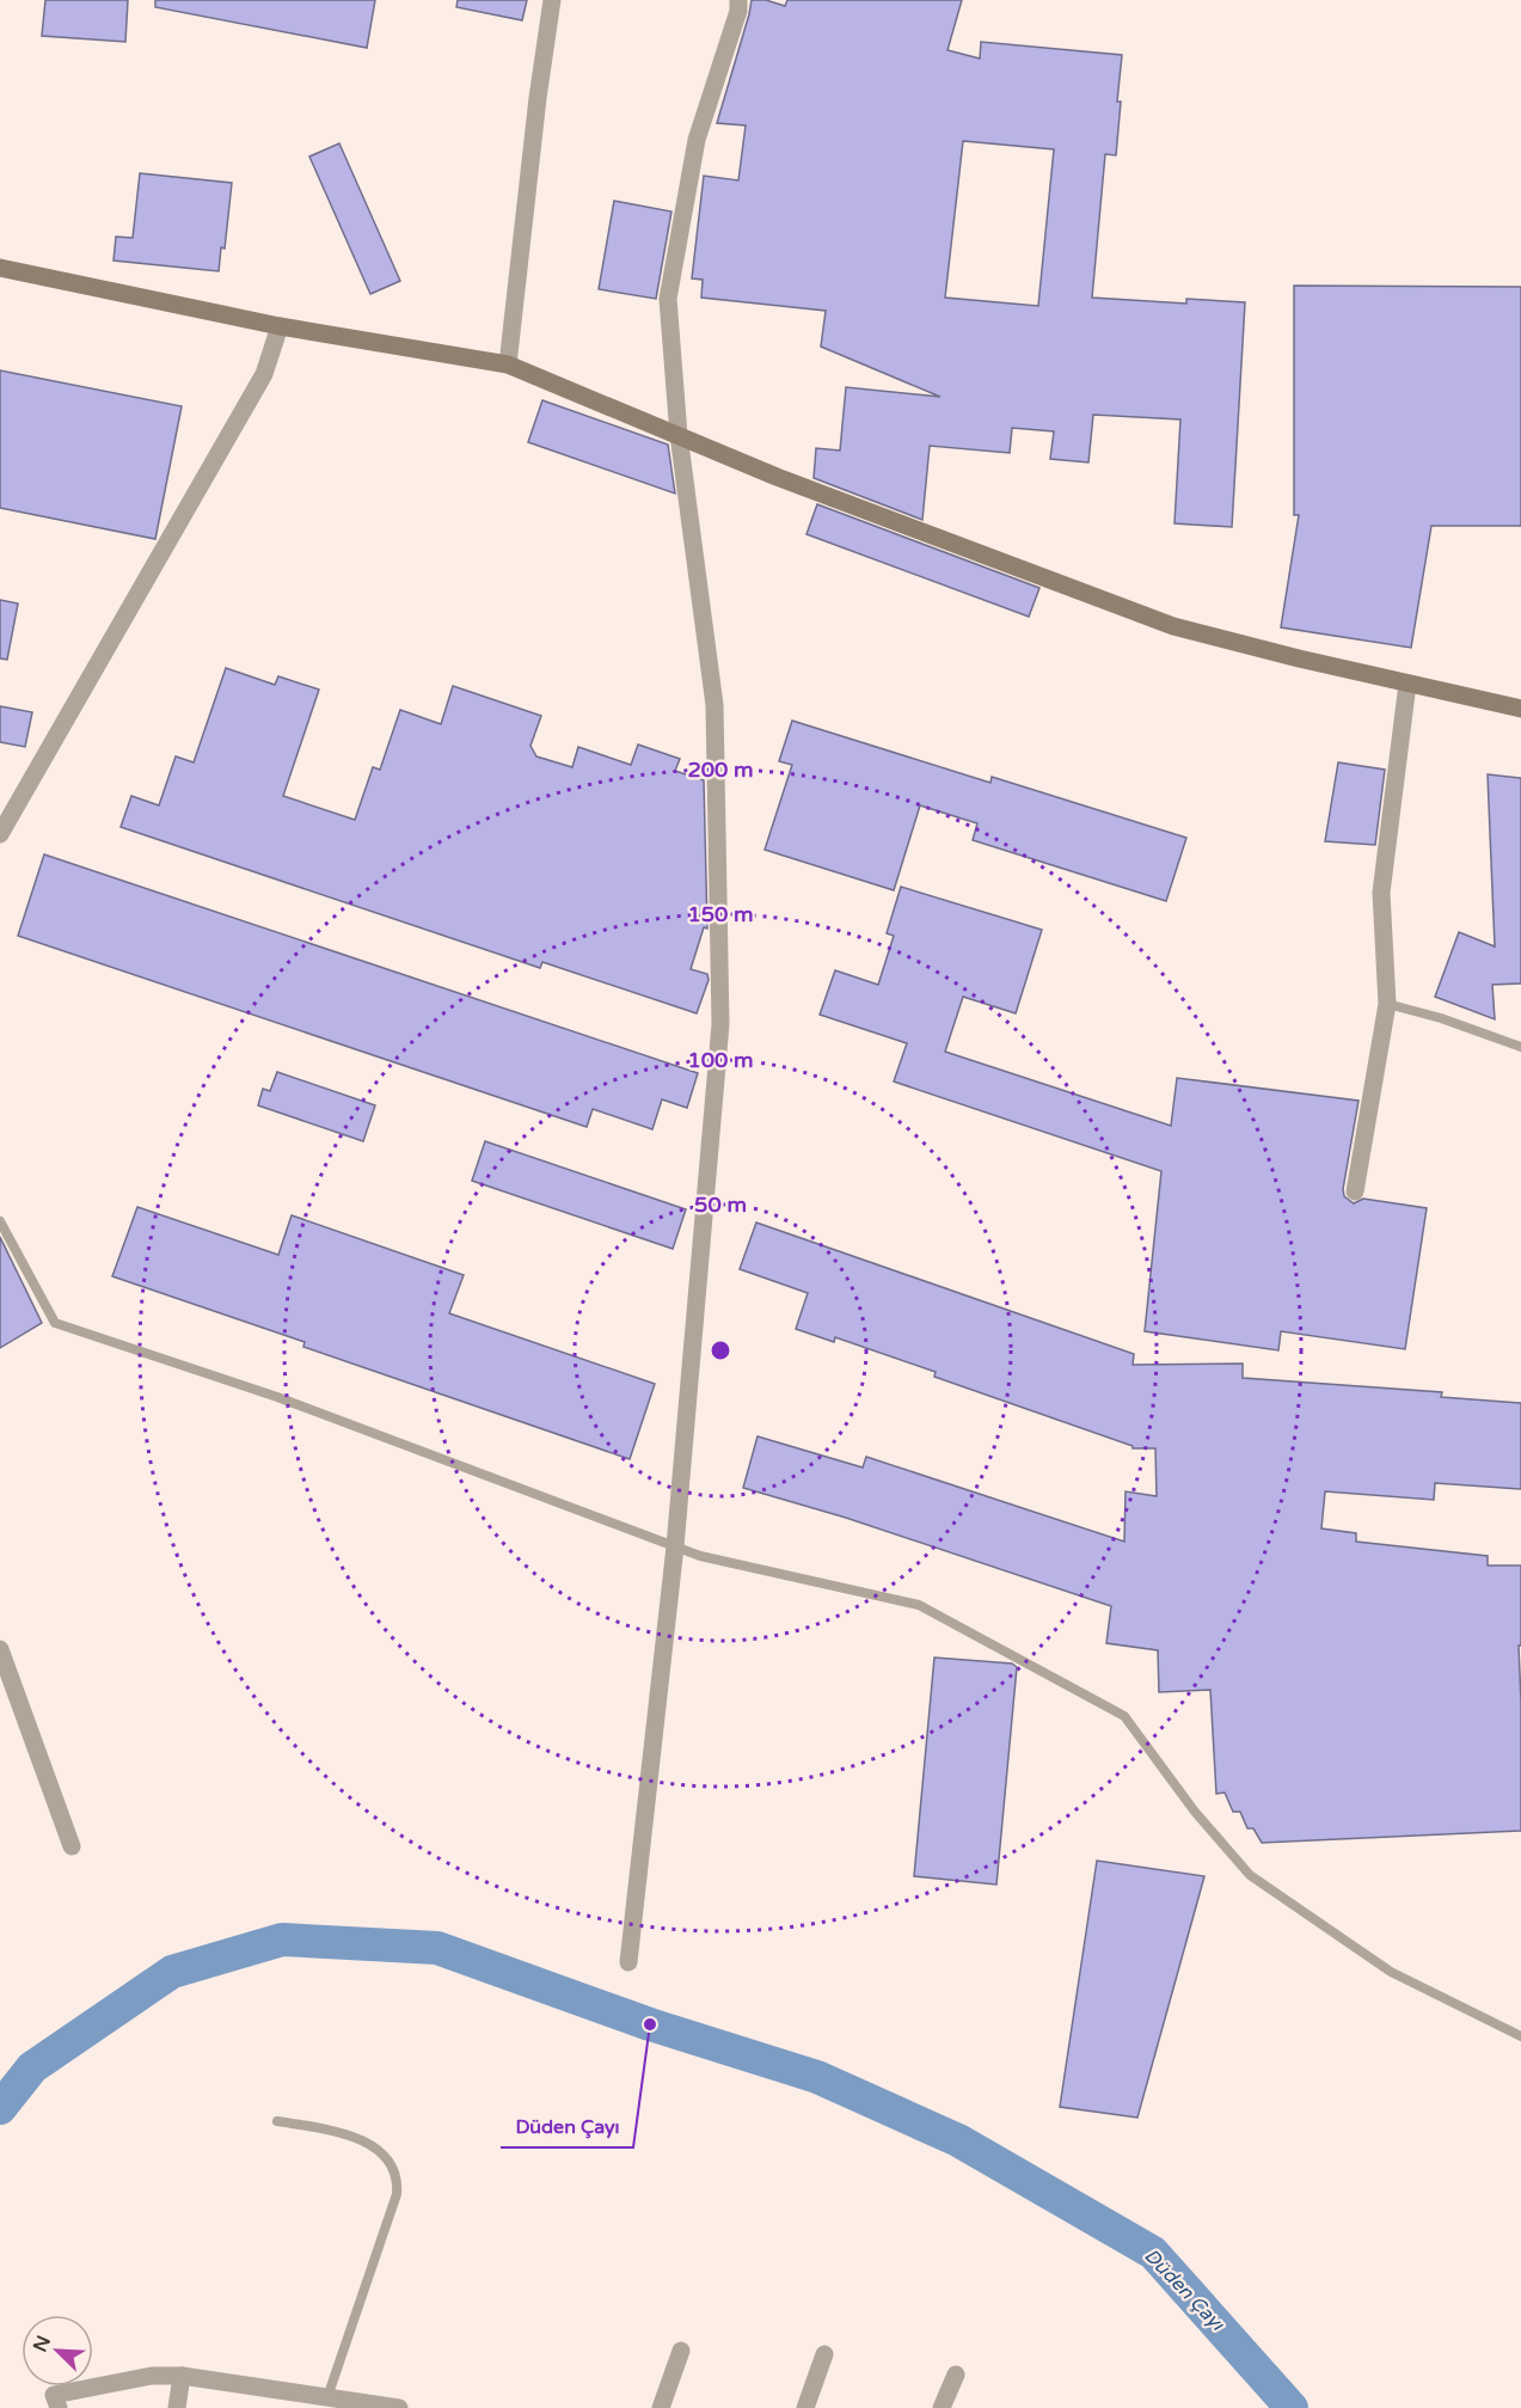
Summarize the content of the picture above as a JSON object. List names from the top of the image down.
{
  "water": ["Düden Çayı"],
  "places": ["Düden Çayı"],
  "north": "top left",
  "rings": [
    "200 m",
    "150 m",
    "100 m",
    "50 m"
  ]
}
